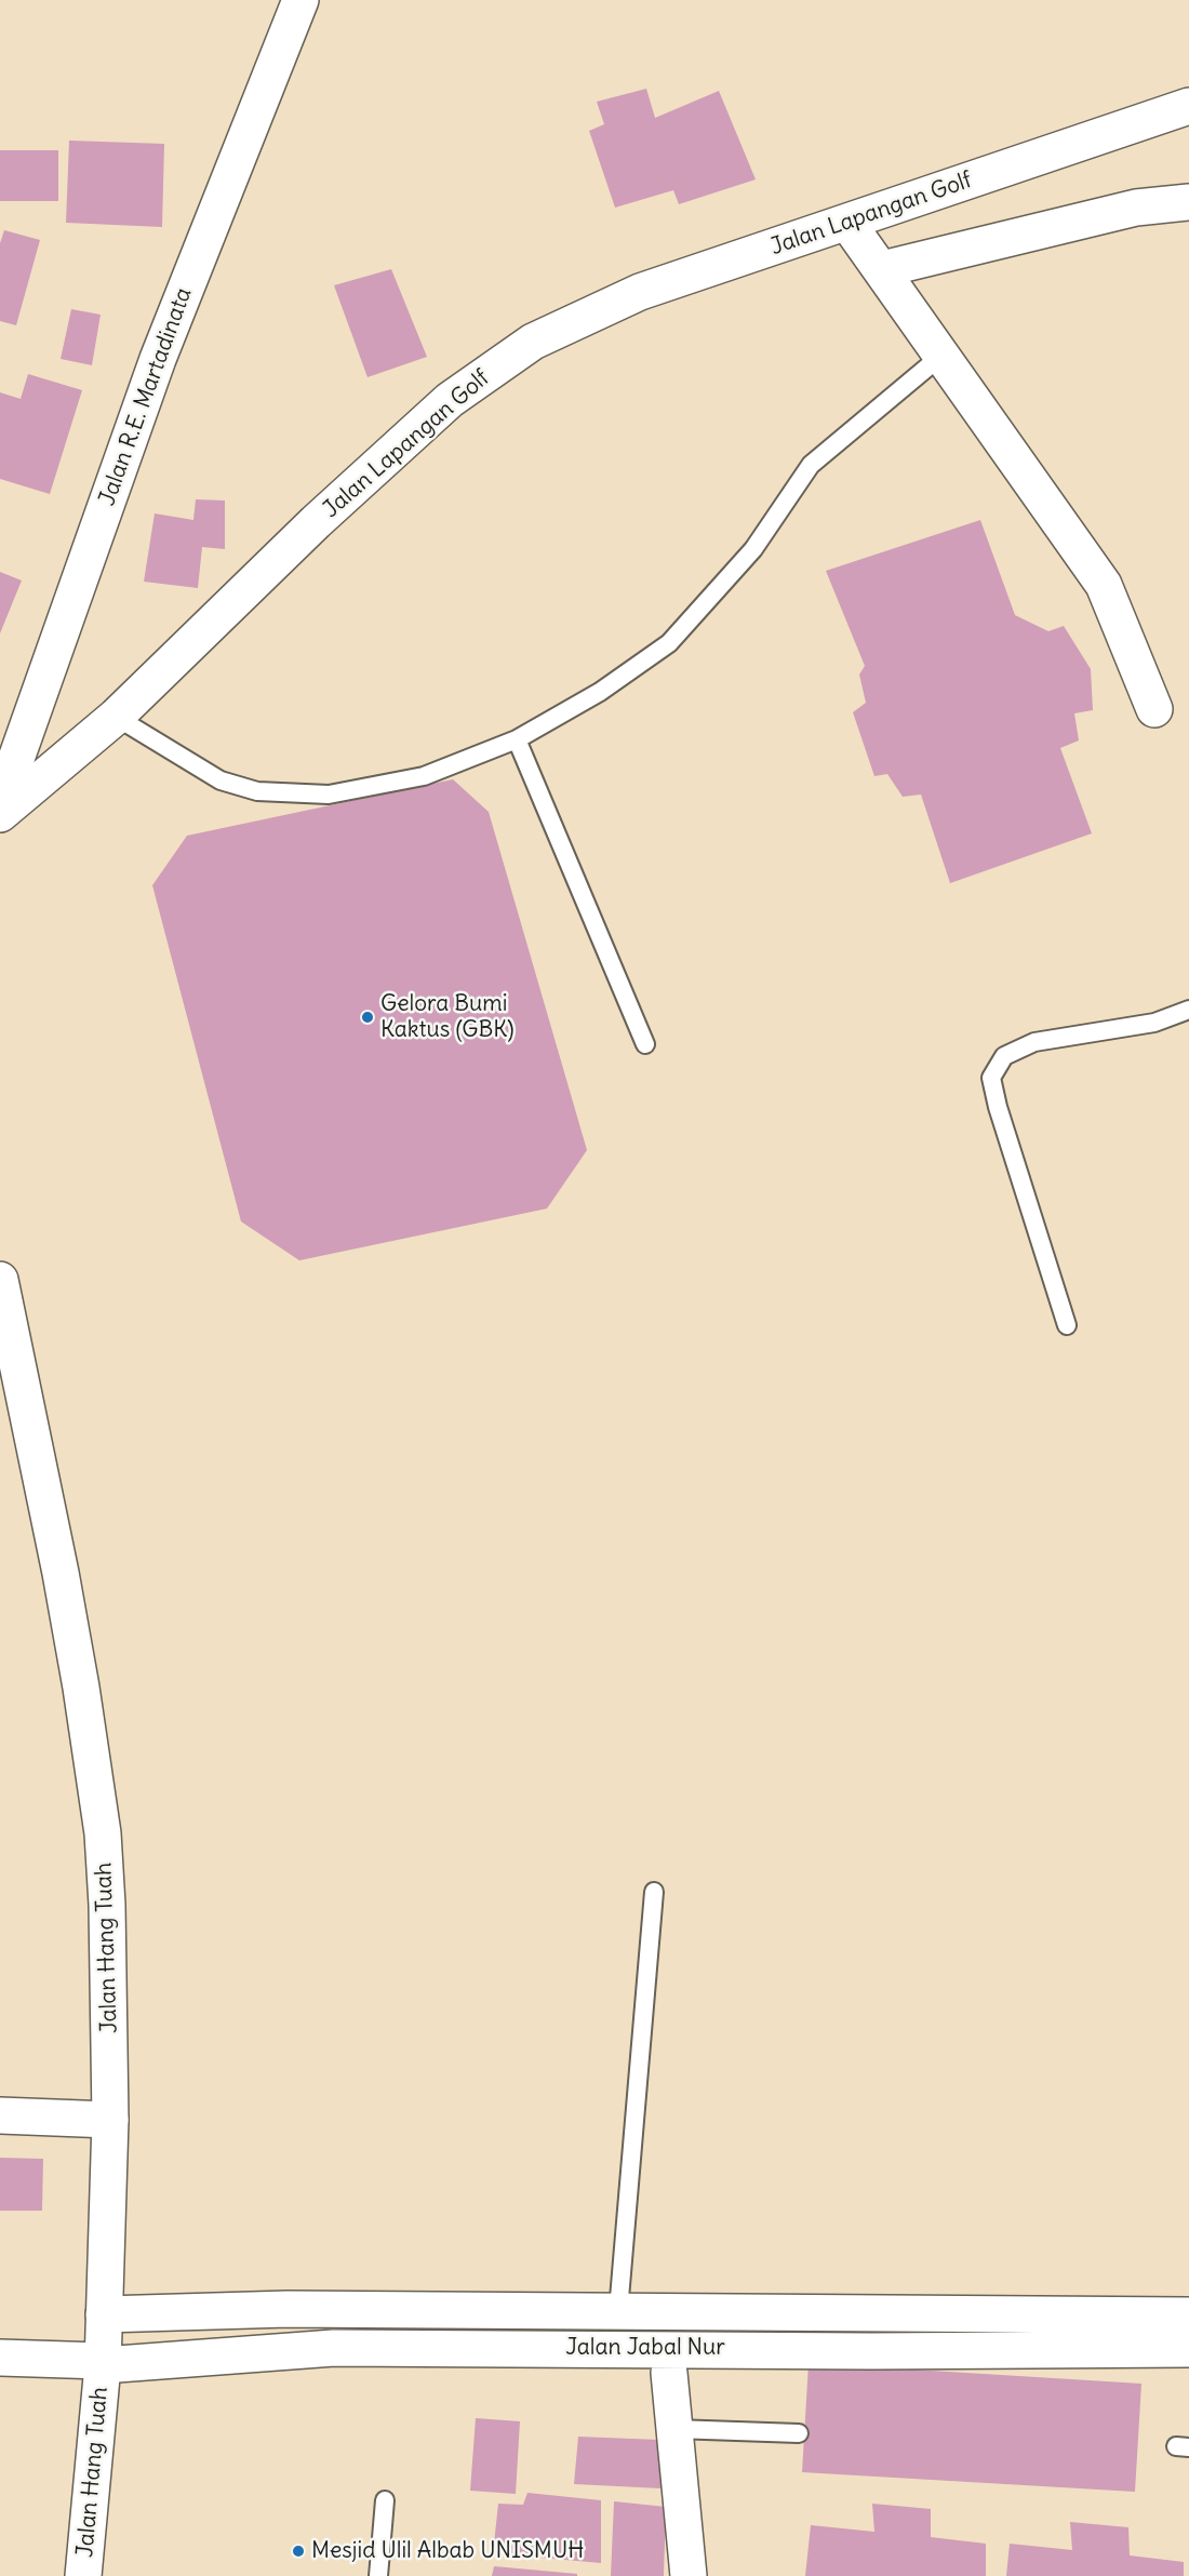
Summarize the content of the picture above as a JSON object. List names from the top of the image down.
{
  "streets": {
    "main road": [
      "Jalan Lapangan Golf",
      "Jalan R.E. Martadinata",
      "Jalan Hang Tuah",
      "Jalan Jabal Nur"
    ]
  },
  "crossings": [
    ["Jalan Hang Tuah", "Jalan Jabal Nur"]
  ],
  "places": ["Gelora Bumi Kaktus (GBK)", "Mesjid Ulil Albab UNISMUH"]
}
